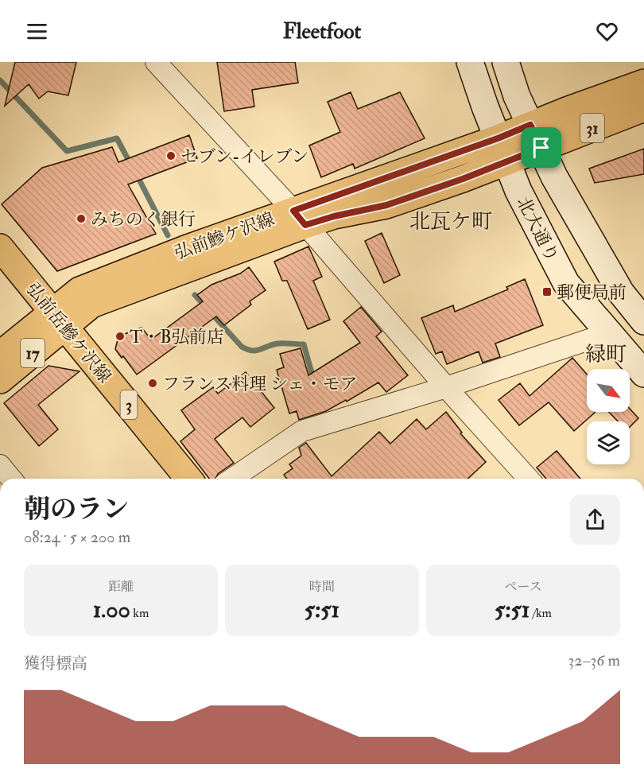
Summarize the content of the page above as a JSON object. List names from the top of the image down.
{
  "streets": {
    "main road": [
      "31",
      "弘前鰺ケ沢線",
      "弘前岳鰺ケ沢線",
      "17",
      "3"
    ],
    "street": ["北大通り"]
  },
  "crossings": [
    ["北大通り", "弘前鰺ケ沢線"],
    ["弘前鰺ケ沢線", "弘前岳鰺ケ沢線"],
    ["弘前鰺ケ沢線", "17"],
    ["弘前岳鰺ケ沢線", "17"]
  ],
  "districts": ["北瓦ケ町", "緑町"],
  "places": {
    "other": [
      "セブン-イレブン",
      "みちのく銀行",
      "T・B弘前店",
      "フランス料理 シェ・モア"
    ],
    "transit": ["郵便局前"]
  },
  "north": "bottom right",
  "page": {
    "header": "Fleetfoot",
    "heading": ["朝のラン", "08:24 · 5 × 200 m"],
    "stats": [
      ["距離", "1.00 km"],
      ["時間", "5:51"],
      ["ペース", "5:51 /km"]
    ],
    "chart": ["獲得標高", "32–36 m"]
  }
}
